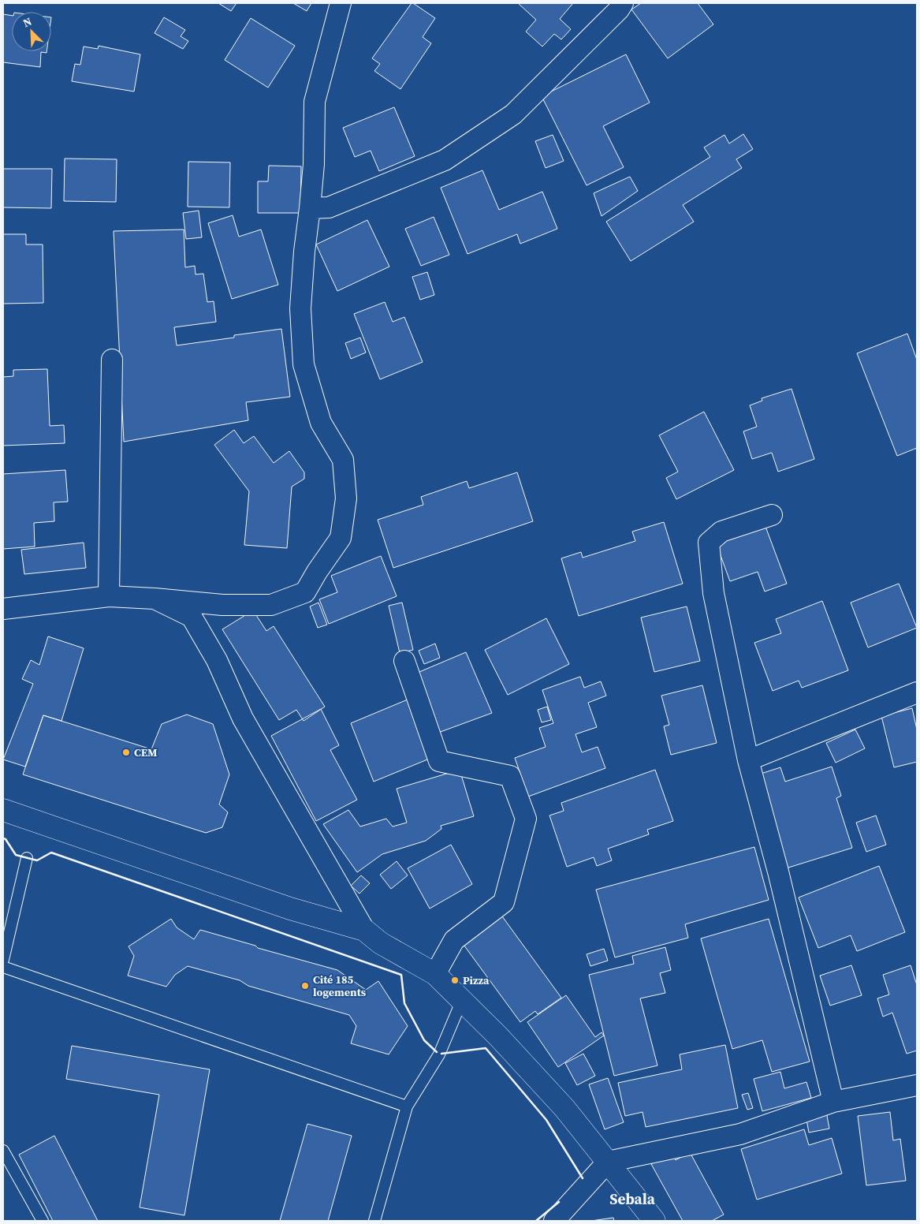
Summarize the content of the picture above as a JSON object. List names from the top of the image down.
{
  "districts": ["Sebala"],
  "places": ["CEM", "Pizza", "Cité 185 logements"],
  "north": "top left"
}
